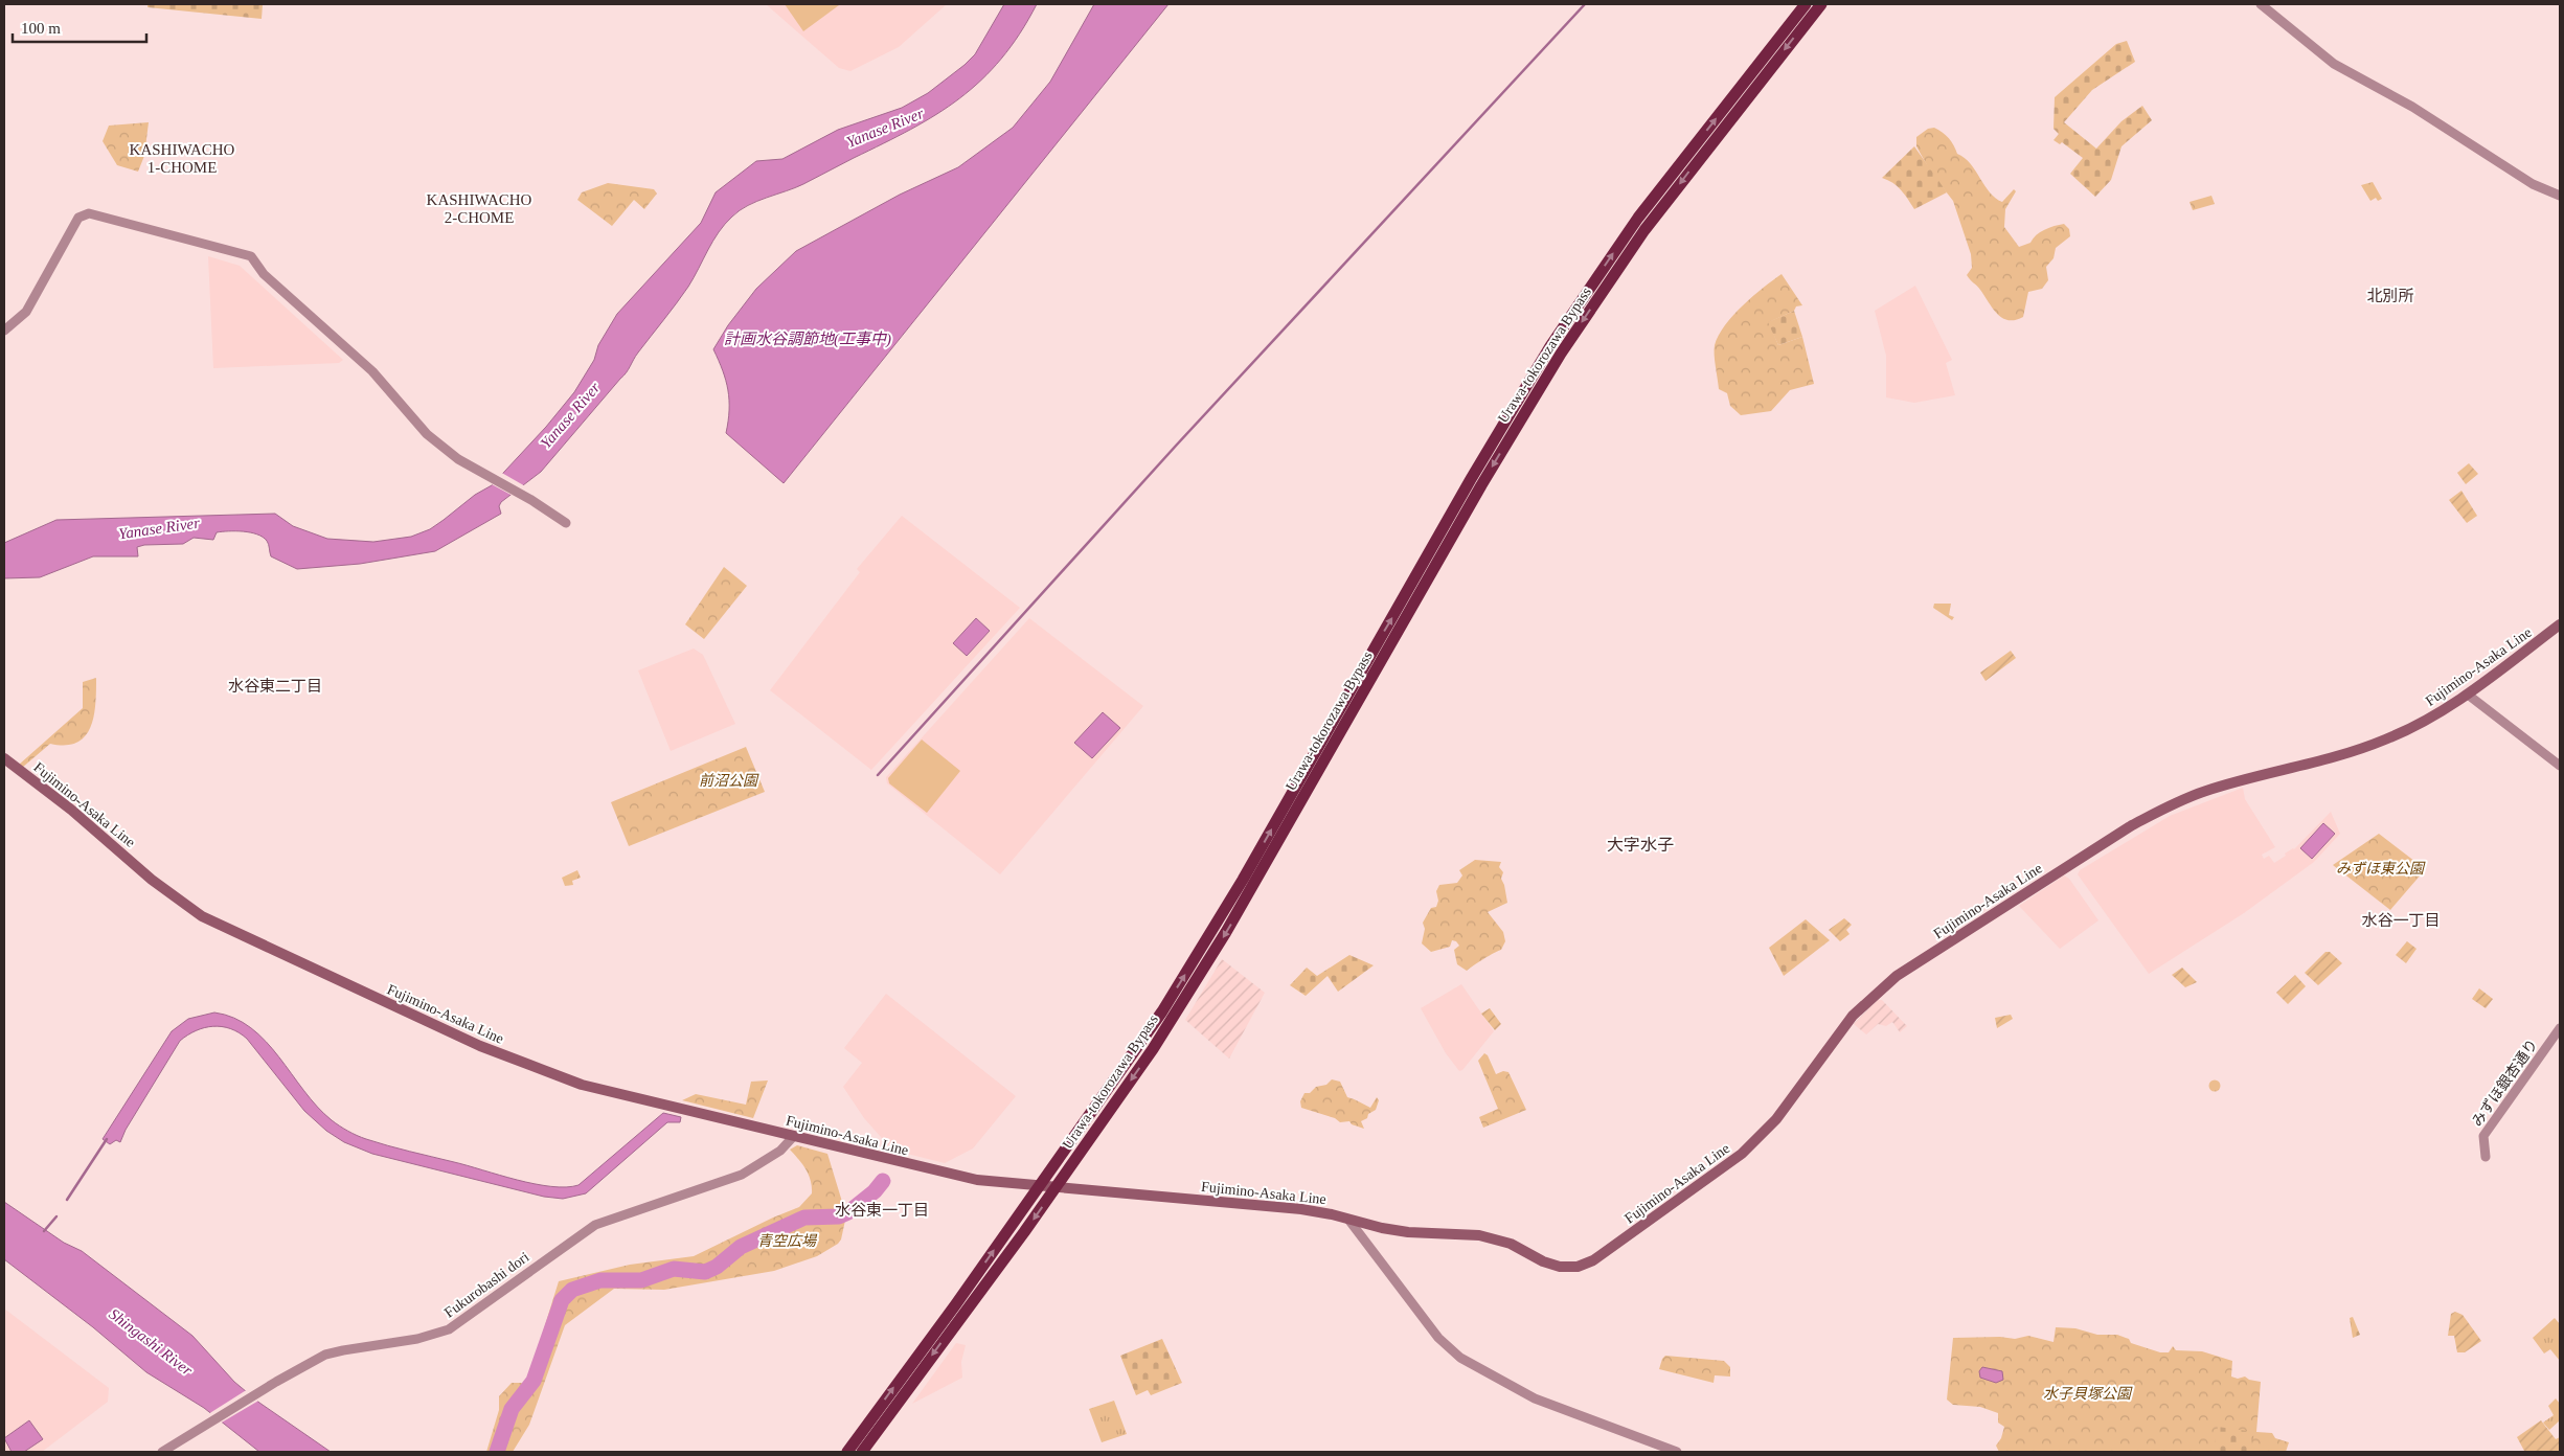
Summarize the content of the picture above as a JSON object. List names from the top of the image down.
{
  "streets": {
    "highway": ["Urawa-tokorozawa Bypass"],
    "main road": ["Fujimino-Asaka Line"],
    "street": ["みずほ銀杏通り", "Fukurobashi dori"]
  },
  "crossings": [
    ["Urawa-tokorozawa Bypass", "Fujimino-Asaka Line"],
    ["Fujimino-Asaka Line", "Fukurobashi dori"]
  ],
  "districts": [
    "KASHIWACHO 1-CHOME",
    "KASHIWACHO 2-CHOME",
    "北別所",
    "水谷東二丁目",
    "大字水子",
    "水谷一丁目",
    "水谷東一丁目"
  ],
  "water": ["Yanase River", "計画水谷調節地(工事中)", "Shingashi River"],
  "parks": [
    "前沼公園",
    "みずほ東公園",
    "青空広場",
    "水子貝塚公園"
  ],
  "scale_bar": "100 m"
}
